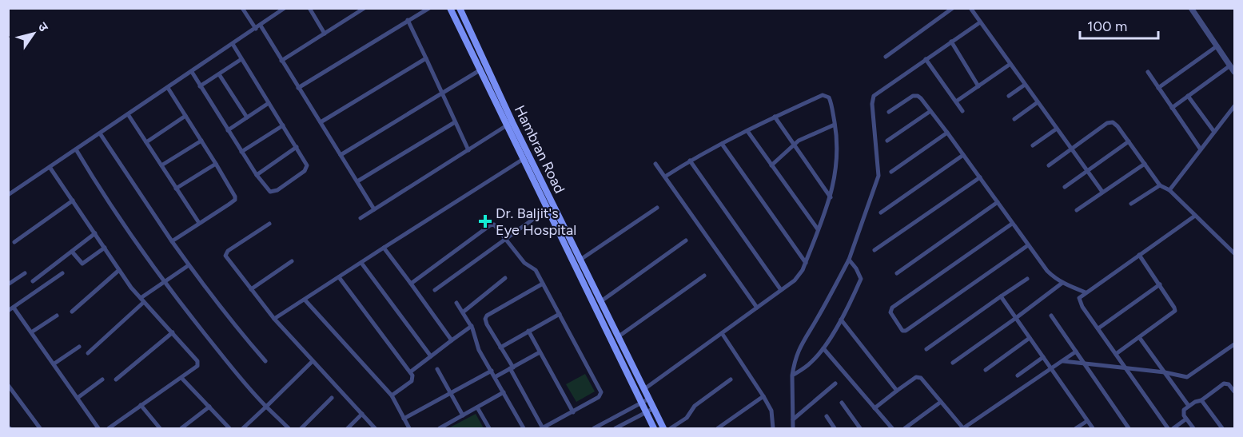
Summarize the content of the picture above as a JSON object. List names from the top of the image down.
{
  "streets": {
    "main road": ["Hambran Road"]
  },
  "places": {
    "health": ["Dr. Baljit's Eye Hospital"]
  },
  "scale_bar": "100 m",
  "north": "top right"
}
